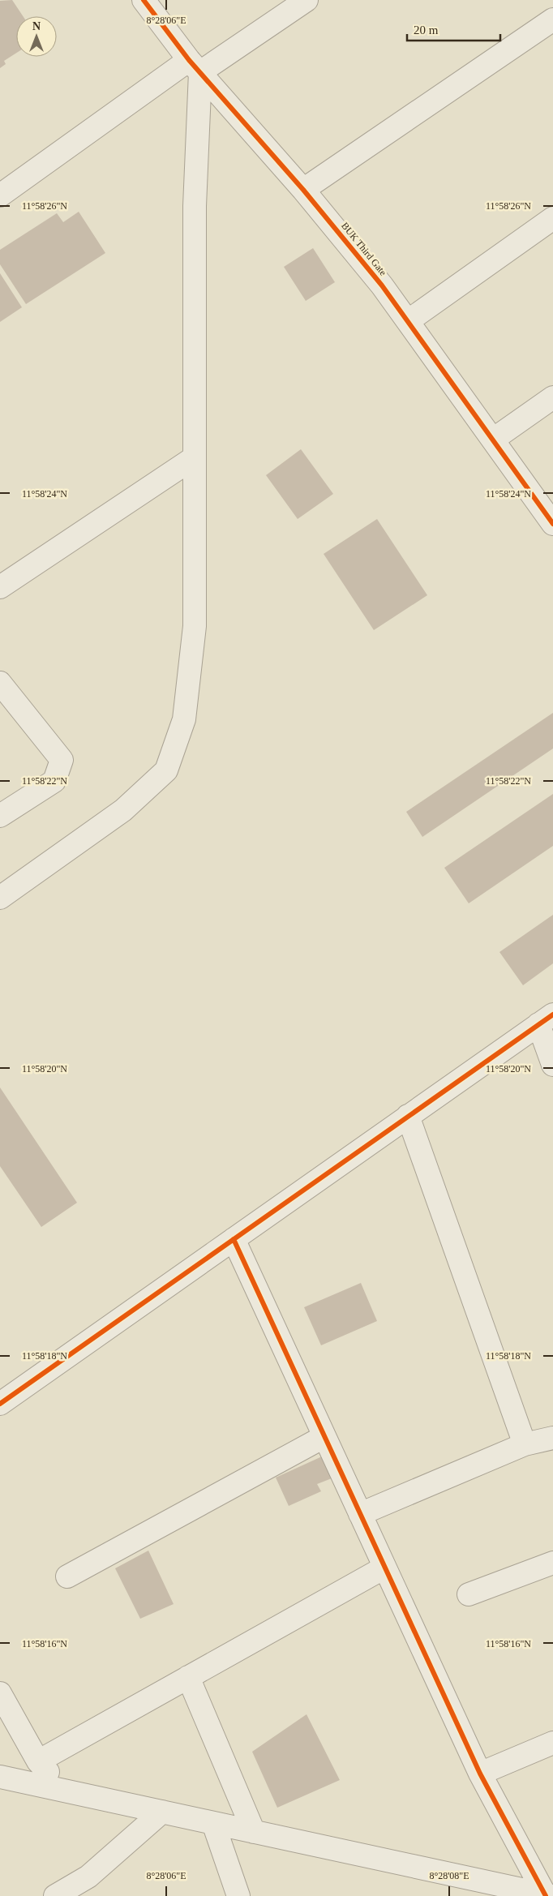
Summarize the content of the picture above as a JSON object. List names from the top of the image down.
{
  "streets": {
    "street": ["BUK Third Gate"]
  },
  "scale_bar": "20 m",
  "north": "top",
  "coordinates": [
    "8°28'06\"E",
    "11°58'26\"N",
    "11°58'24\"N",
    "11°58'22\"N",
    "11°58'20\"N",
    "11°58'18\"N",
    "11°58'16\"N",
    "8°28'08\"E"
  ]
}
